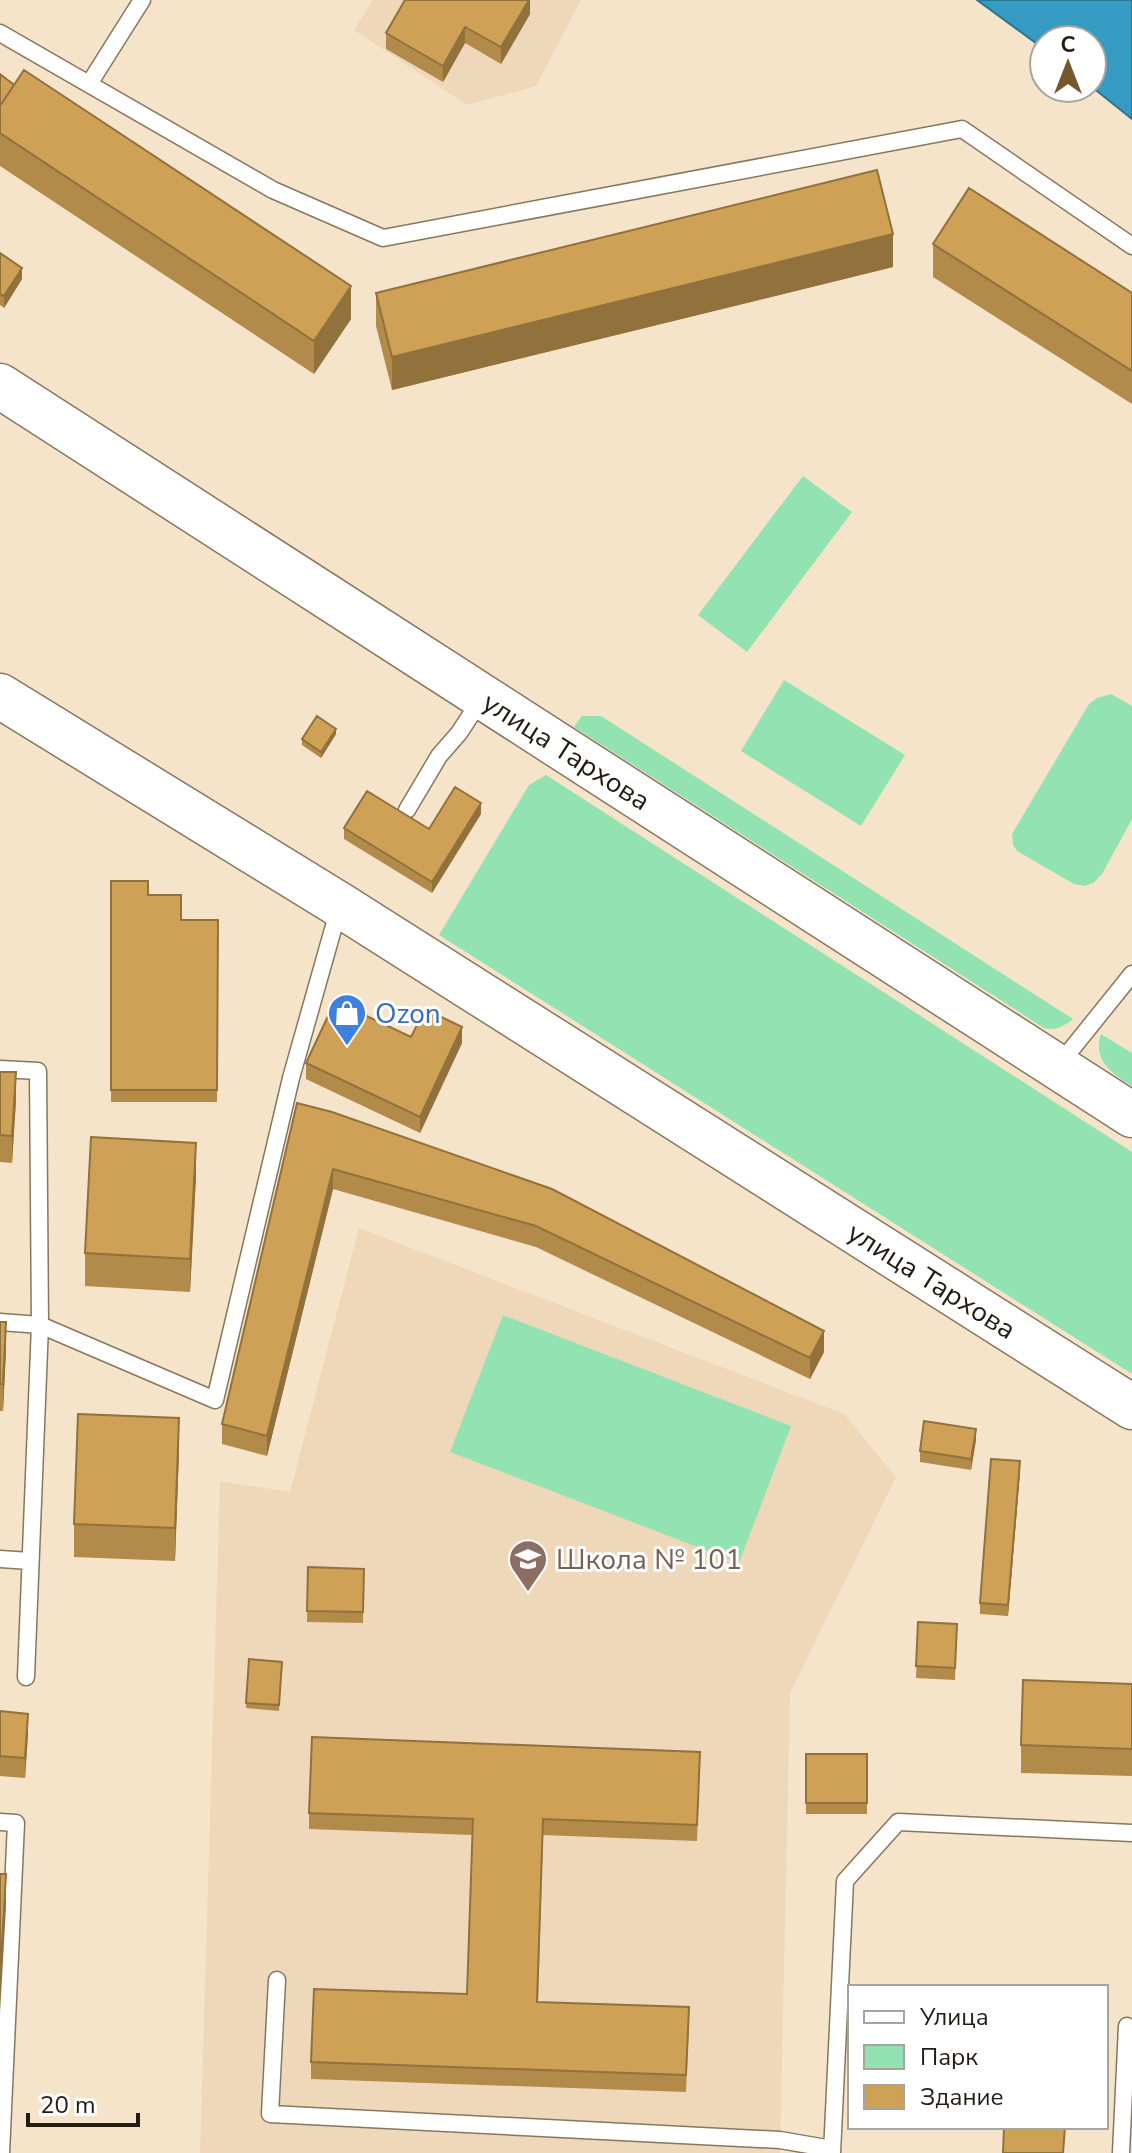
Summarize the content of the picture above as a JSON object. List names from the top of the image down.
{
  "streets": {
    "main road": ["улица Тархова"]
  },
  "places": {
    "shop": ["Ozon"],
    "school or university": ["Школа № 101"]
  },
  "legend": ["Улица", "Парк", "Здание"],
  "scale_bar": "20 m",
  "north": "top"
}
